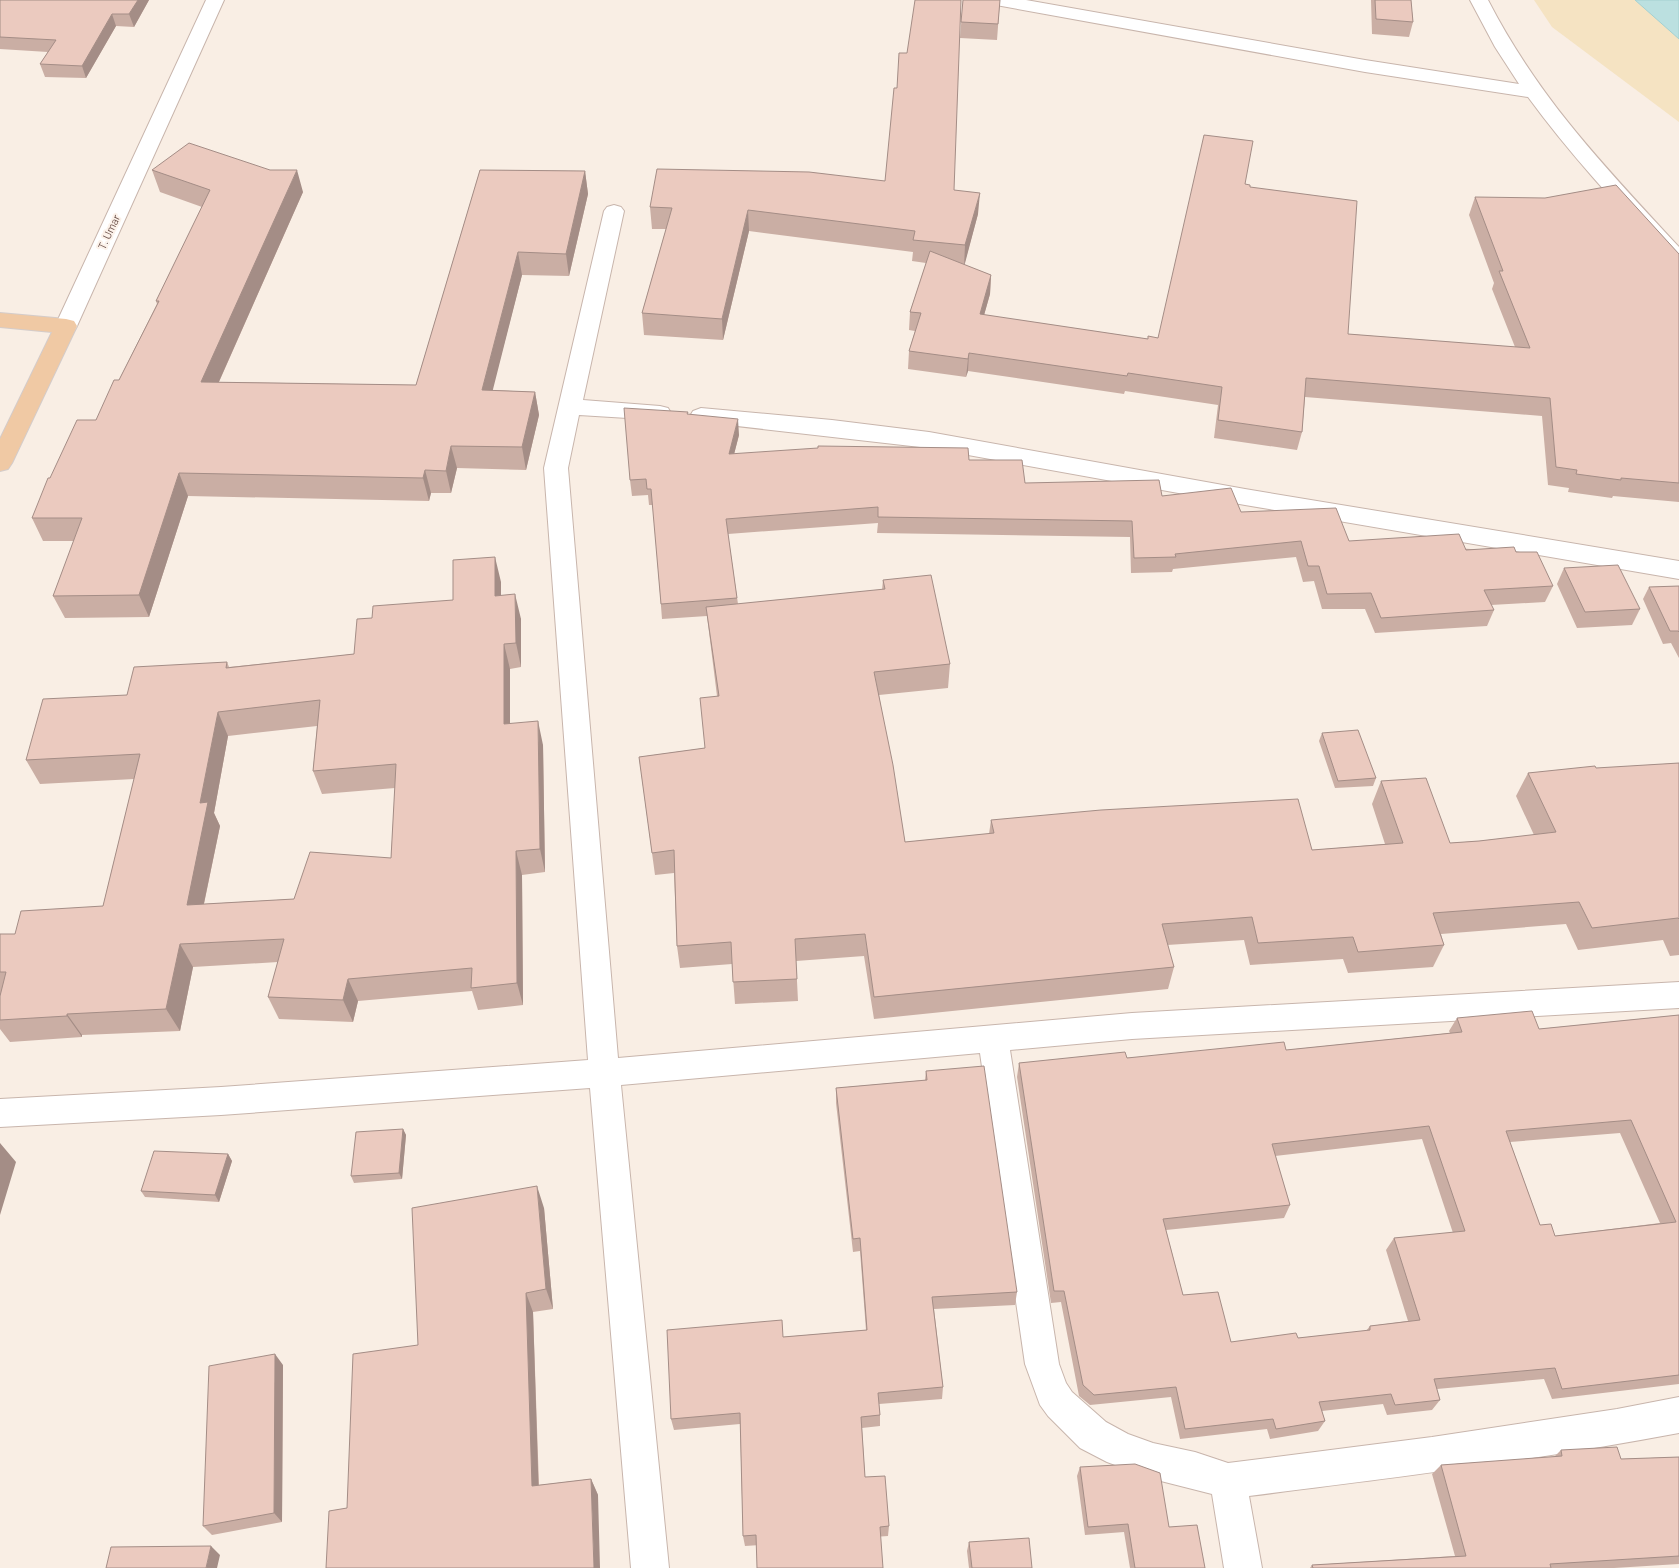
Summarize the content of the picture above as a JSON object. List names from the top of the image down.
{
  "streets": {
    "main road": ["T. Umar"]
  }
}
